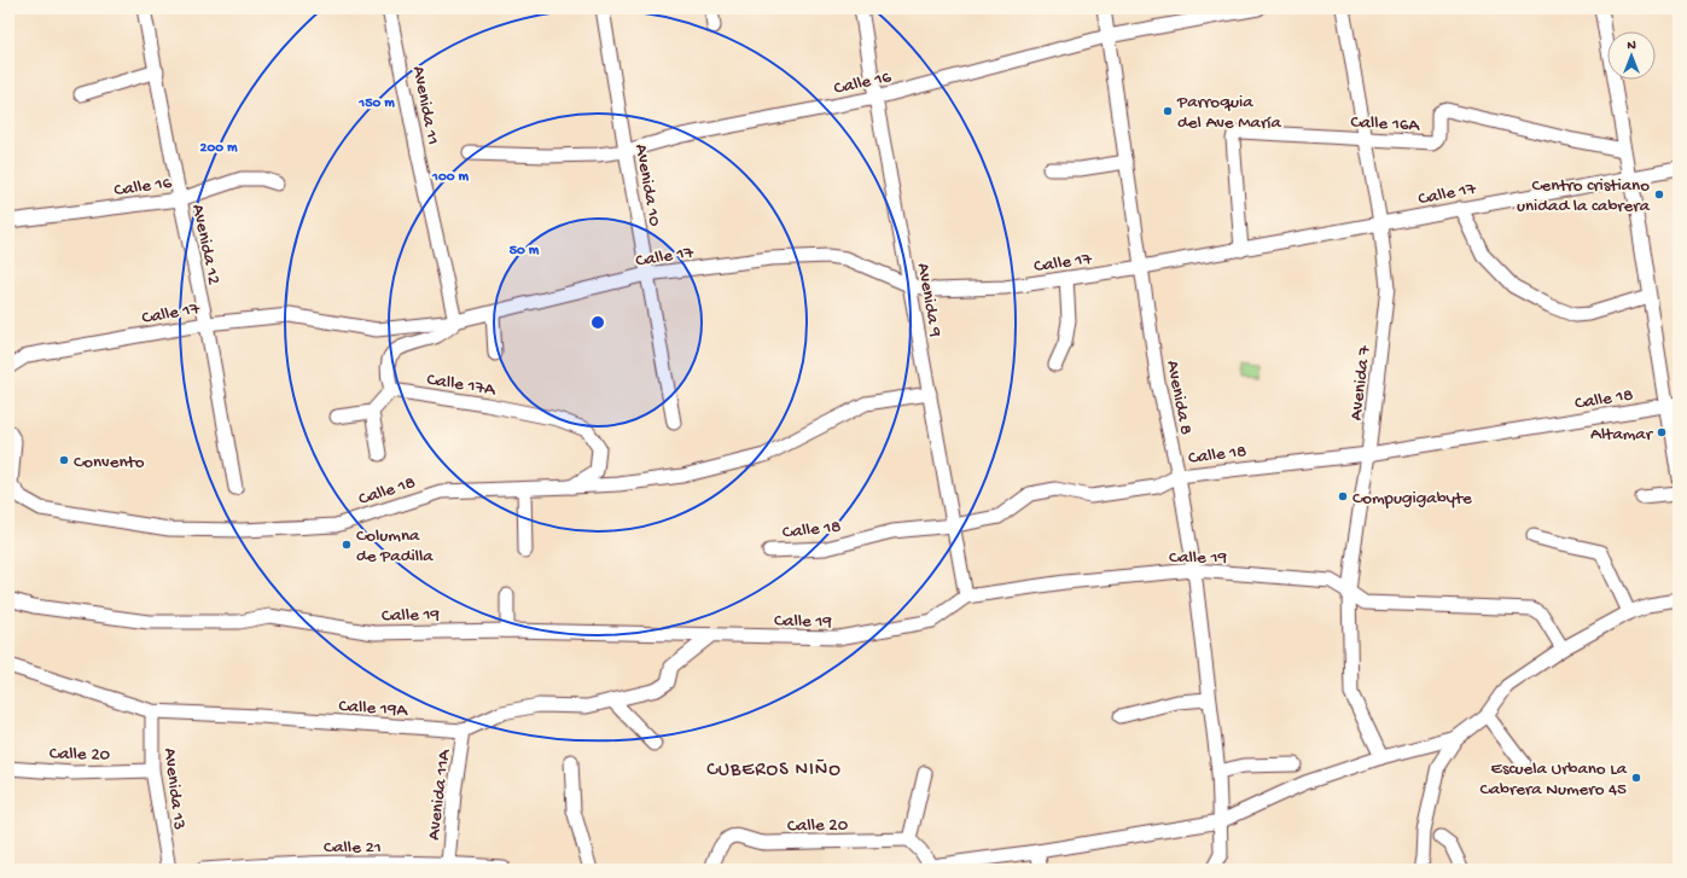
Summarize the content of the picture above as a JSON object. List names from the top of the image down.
{
  "streets": {
    "street": [
      "Calle 16",
      "Avenida 11",
      "Calle 16A",
      "Avenida 10",
      "Calle 17",
      "Avenida 12",
      "Avenida 9",
      "Calle 17A",
      "Avenida 7",
      "Avenida 8",
      "Calle 18",
      "Calle 19",
      "Calle 19A",
      "Calle 20",
      "Avenida 13",
      "Avenida 11A",
      "Calle 21"
    ]
  },
  "crossings": [
    ["Calle 16", "Avenida 10"],
    ["Calle 16", "Avenida 12"],
    ["Calle 16", "Avenida 9"],
    ["Calle 16", "Avenida 8"],
    ["Avenida 11", "Calle 17"],
    ["Calle 16A", "Calle 17"],
    ["Calle 16A", "Avenida 7"],
    ["Avenida 10", "Calle 17"],
    ["Calle 17", "Avenida 12"],
    ["Calle 17", "Avenida 9"],
    ["Calle 17", "Calle 17A"],
    ["Calle 17", "Avenida 7"],
    ["Calle 17", "Avenida 8"],
    ["Avenida 9", "Calle 18"],
    ["Avenida 9", "Calle 19"],
    ["Calle 17A", "Calle 18"],
    ["Avenida 7", "Calle 18"],
    ["Avenida 7", "Calle 19"],
    ["Avenida 8", "Calle 18"],
    ["Avenida 8", "Calle 19"],
    ["Calle 19", "Calle 19A"],
    ["Calle 19A", "Avenida 13"],
    ["Calle 19A", "Avenida 11A"],
    ["Calle 20", "Avenida 13"],
    ["Avenida 11A", "Calle 21"]
  ],
  "districts": ["CUBEROS NIÑO"],
  "places": [
    "Parroquia del Ave María",
    "Centro cristiano unidad la cabrera",
    "Altamar",
    "Convento",
    "Compugigabyte",
    "Columna de Padilla",
    "Escuela Urbano La Cabrera Numero 45"
  ],
  "north": "top",
  "rings": [
    "150 m",
    "200 m",
    "100 m",
    "50 m"
  ]
}
